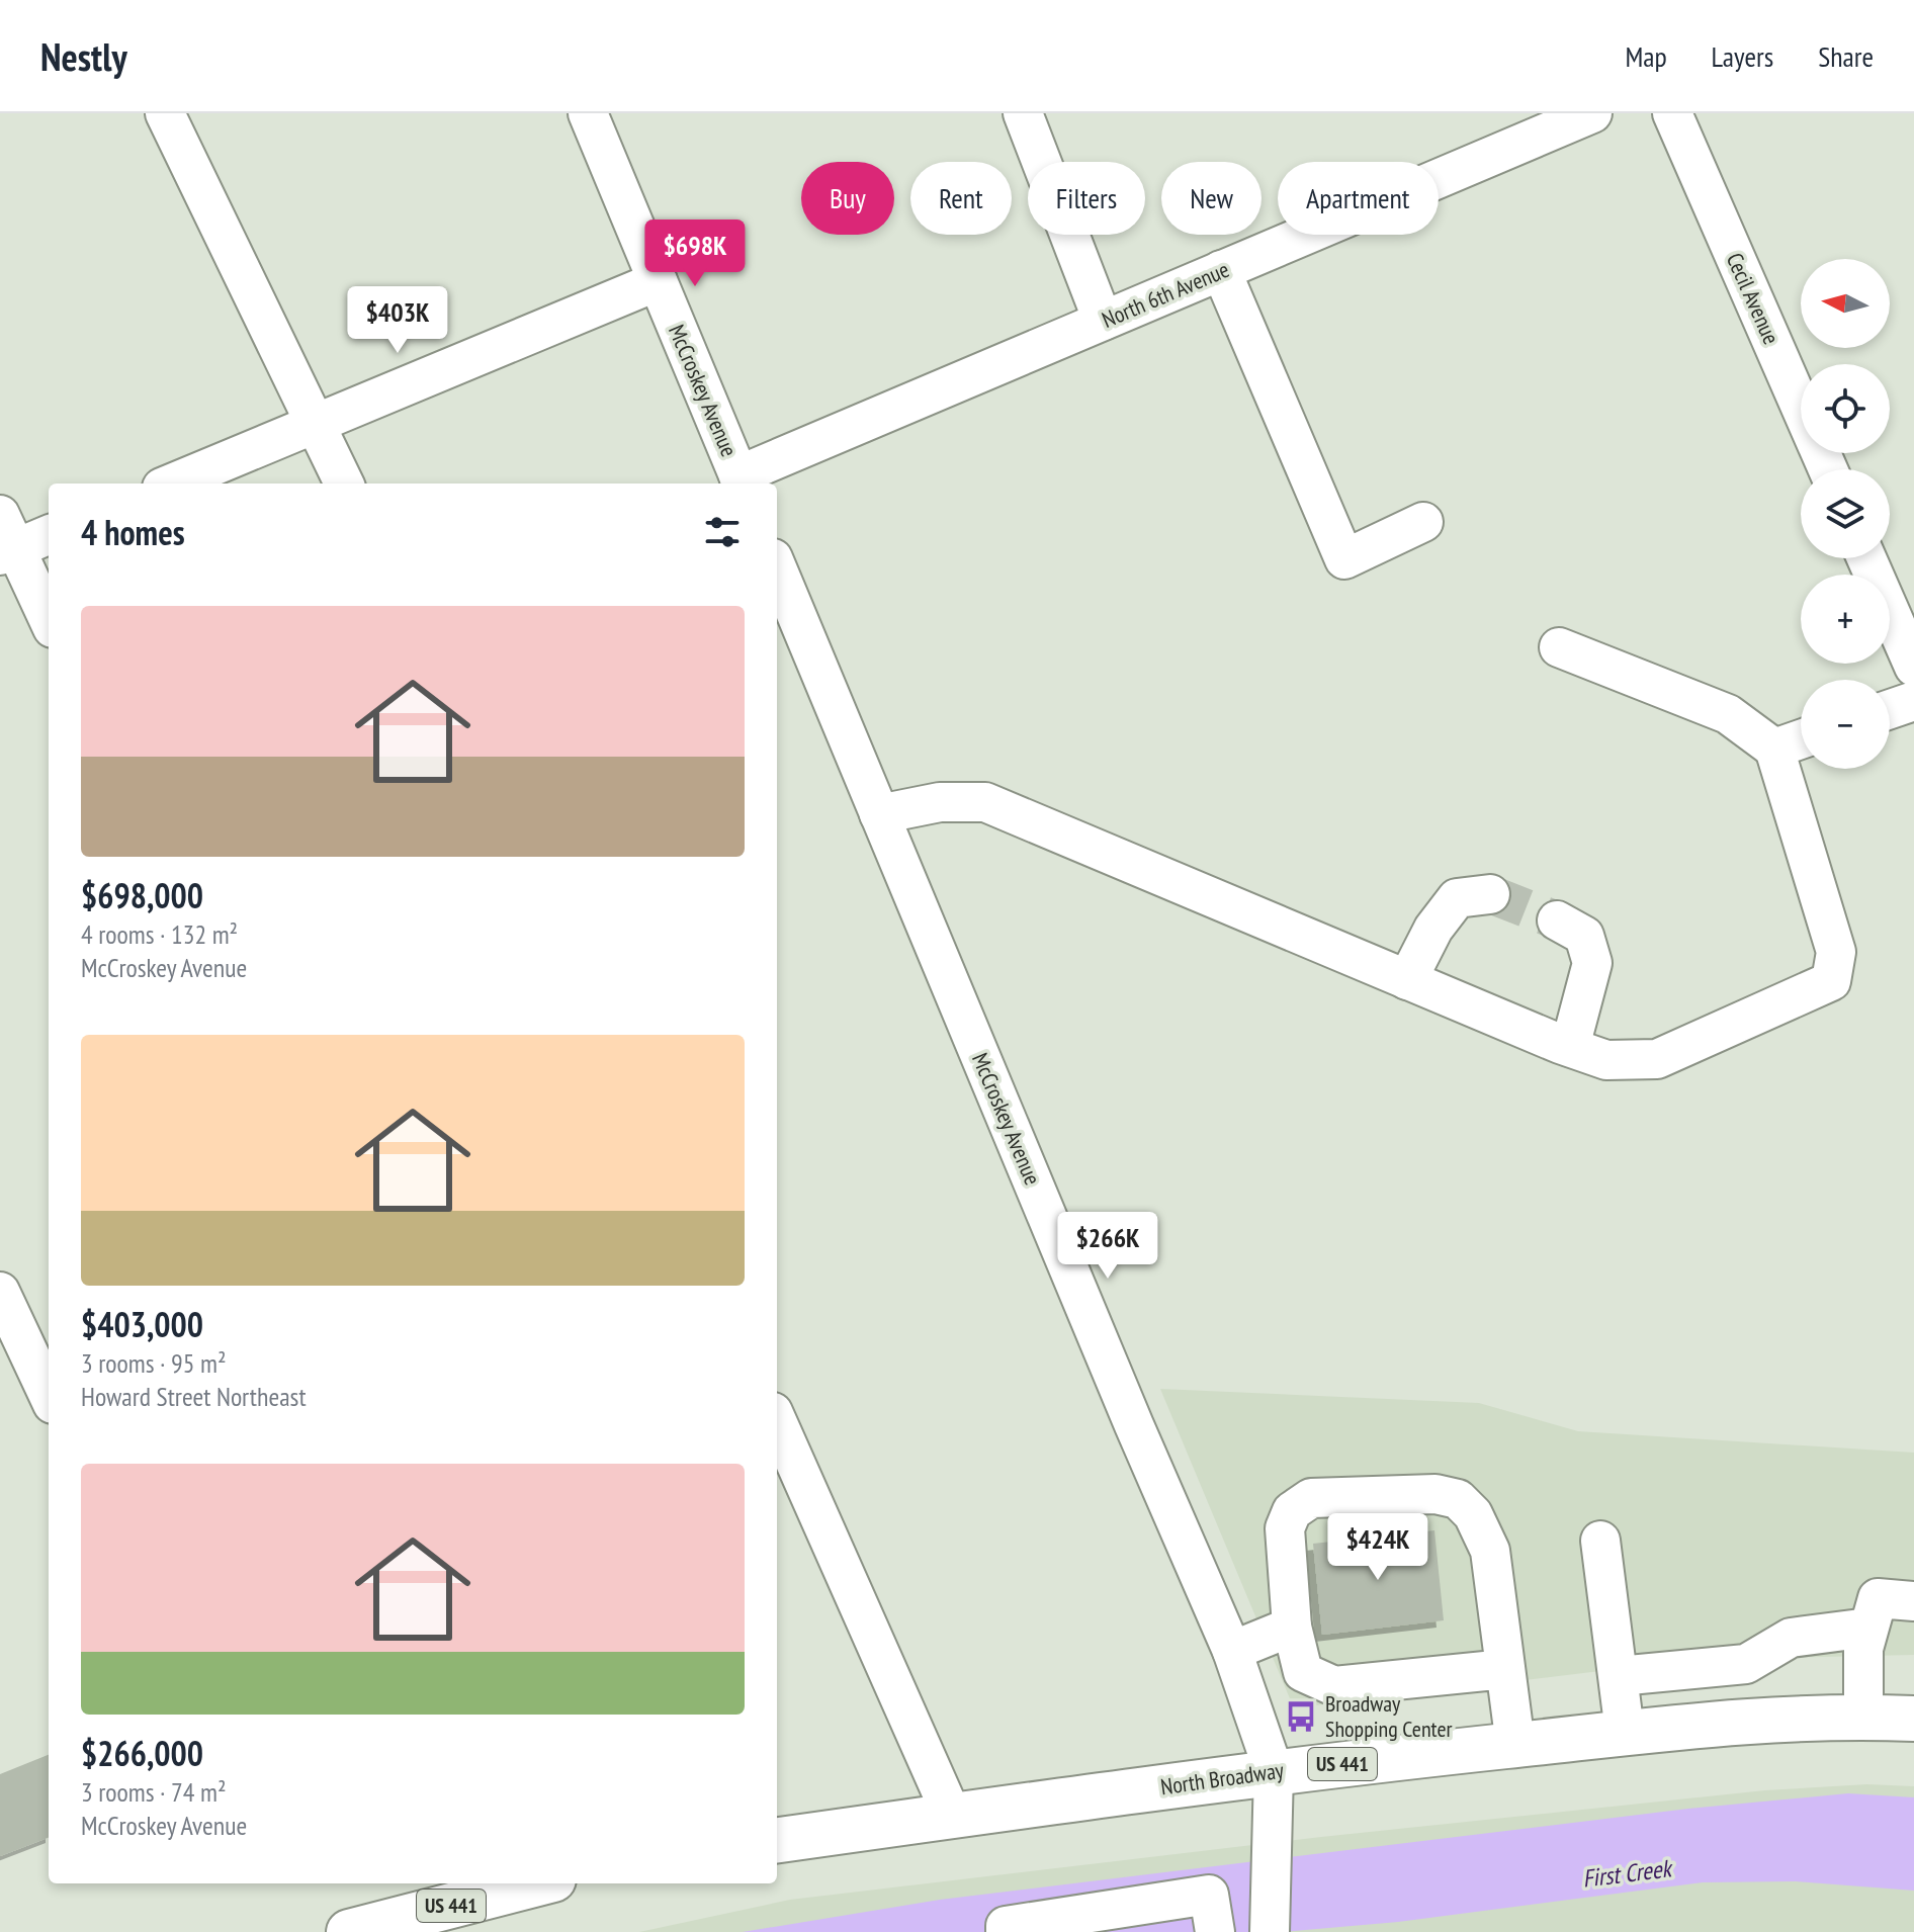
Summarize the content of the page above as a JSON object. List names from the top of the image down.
{
  "streets": {
    "main road": ["US 441", "North Broadway"],
    "street": ["North 6th Avenue", "Cecil Avenue", "McCroskey Avenue"]
  },
  "crossings": [
    ["North 6th Avenue", "McCroskey Avenue"],
    ["McCroskey Avenue", "North Broadway"]
  ],
  "water": ["First Creek"],
  "places": {
    "bus stop": ["Broadway Shopping Center"]
  },
  "north": "left",
  "page": {
    "header": "Nestly",
    "nav": ["Map", "Layers", "Share"],
    "chip": [
      "Buy",
      "Rent",
      "Filters",
      "New",
      "Apartment"
    ],
    "price": [
      "$698K",
      "$403K",
      "$266K",
      "$424K"
    ],
    "map_buttons": ["+", "−"],
    "heading": "4 homes",
    "list": [
      {
        "name": "$698,000",
        "note": "4 rooms · 132 m² · McCroskey Avenue"
      },
      {
        "name": "$403,000",
        "note": "3 rooms · 95 m² · Howard Street Northeast"
      },
      {
        "name": "$266,000",
        "note": "3 rooms · 74 m² · McCroskey Avenue"
      }
    ]
  }
}
